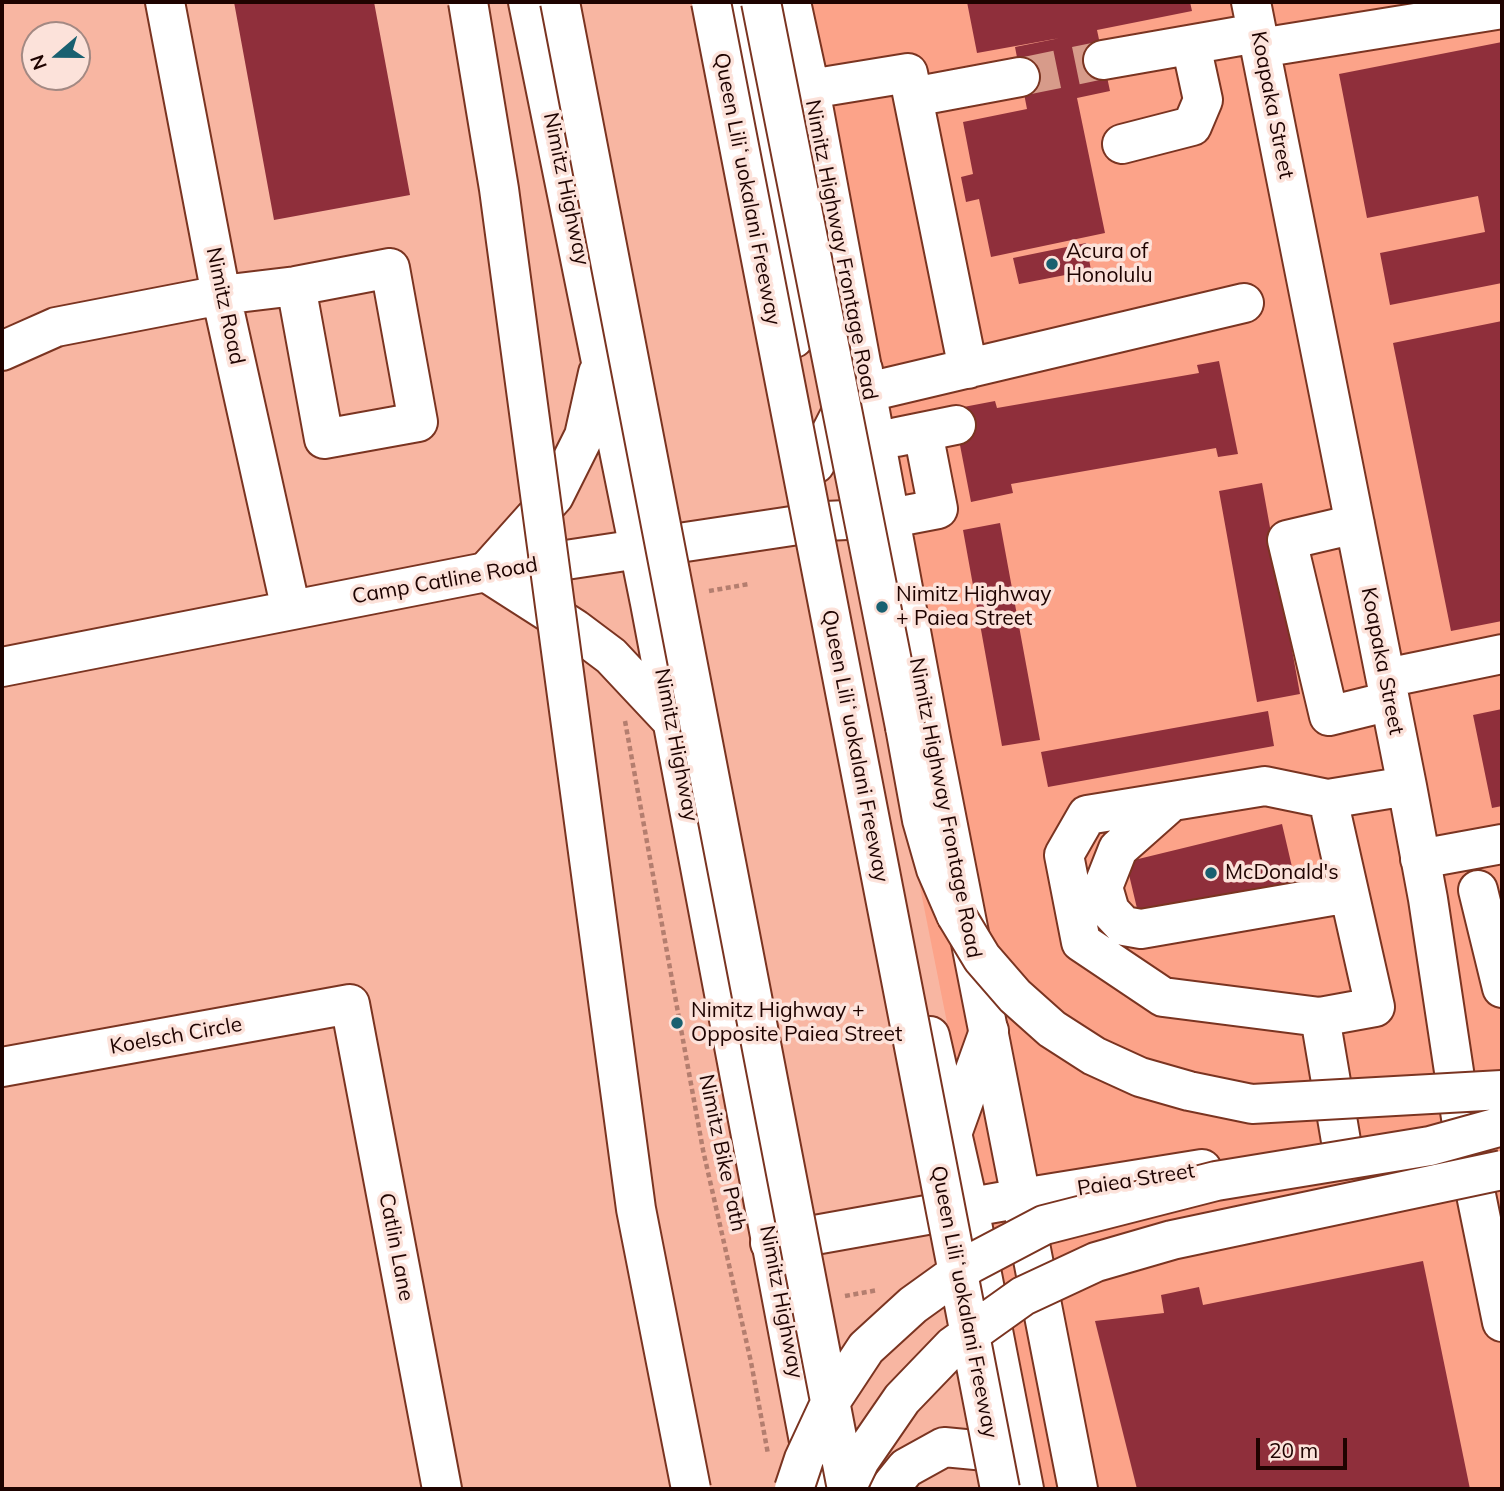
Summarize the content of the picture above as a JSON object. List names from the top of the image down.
{
  "streets": {
    "main road": [
      "Koapaka Street",
      "Nimitz Highway",
      "Queen Liliʻuokalani Freeway",
      "Nimitz Highway Frontage Road",
      "Nimitz Road",
      "Camp Catline Road",
      "Koelsch Circle",
      "Paiea Street",
      "Catlin Lane"
    ],
    "path": ["Nimitz Bike Path"]
  },
  "crossings": [
    ["Koapaka Street", "Paiea Street"],
    ["Nimitz Highway", "Camp Catline Road"],
    ["Nimitz Highway", "Paiea Street"],
    ["Nimitz Highway Frontage Road", "Camp Catline Road"],
    ["Nimitz Highway Frontage Road", "Paiea Street"],
    ["Nimitz Road", "Camp Catline Road"],
    ["Koelsch Circle", "Catlin Lane"]
  ],
  "places": [
    "Acura of Honolulu",
    "Nimitz Highway + Paiea Street",
    "McDonald's",
    "Nimitz Highway + Opposite Paiea Street"
  ],
  "scale_bar": "20 m",
  "north": "left"
}
